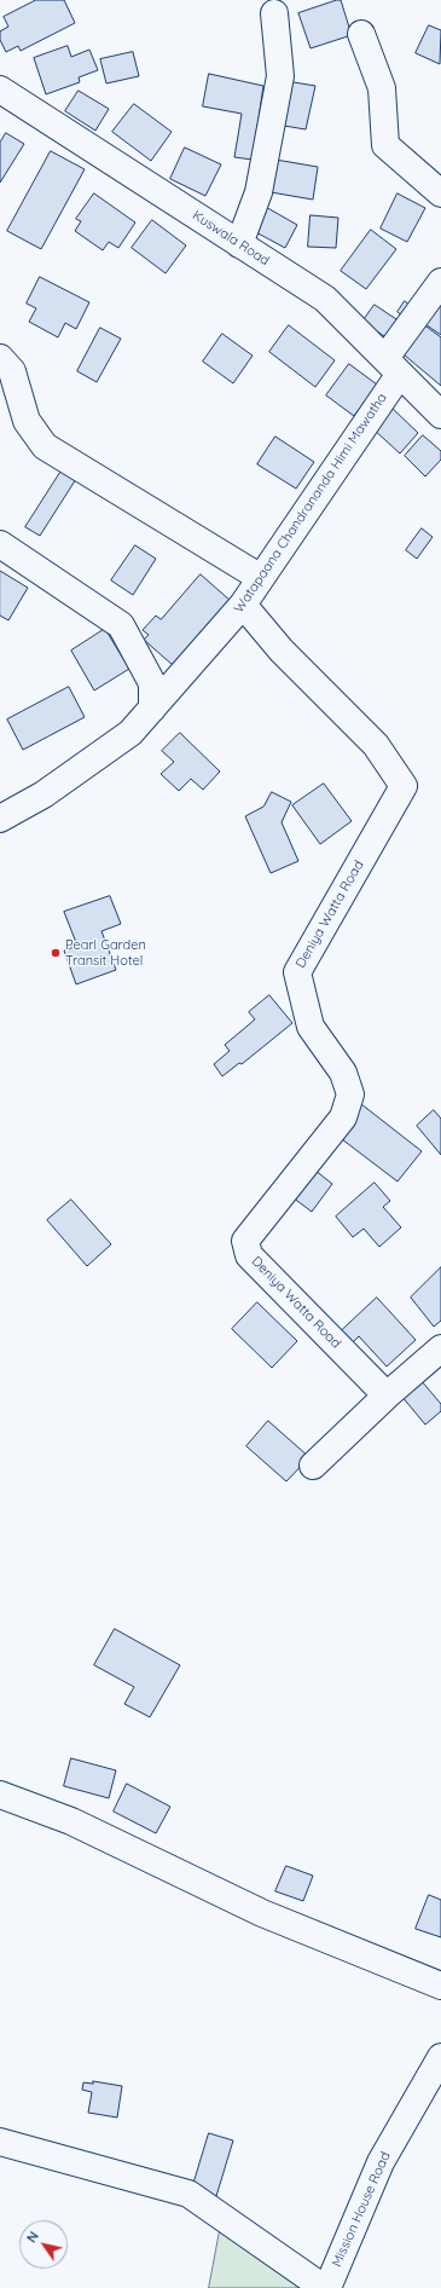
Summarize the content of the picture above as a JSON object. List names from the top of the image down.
{
  "streets": {
    "street": [
      "Kuswala Road",
      "Watapaana Chandrananda Himi Mawatha",
      "Deniya Watta Road",
      "Mission House Road"
    ]
  },
  "crossings": [
    ["Kuswala Road", "Watapaana Chandrananda Himi Mawatha"],
    ["Watapaana Chandrananda Himi Mawatha", "Deniya Watta Road"]
  ],
  "places": ["Pearl Garden Transit Hotel"],
  "north": "top left"
}
